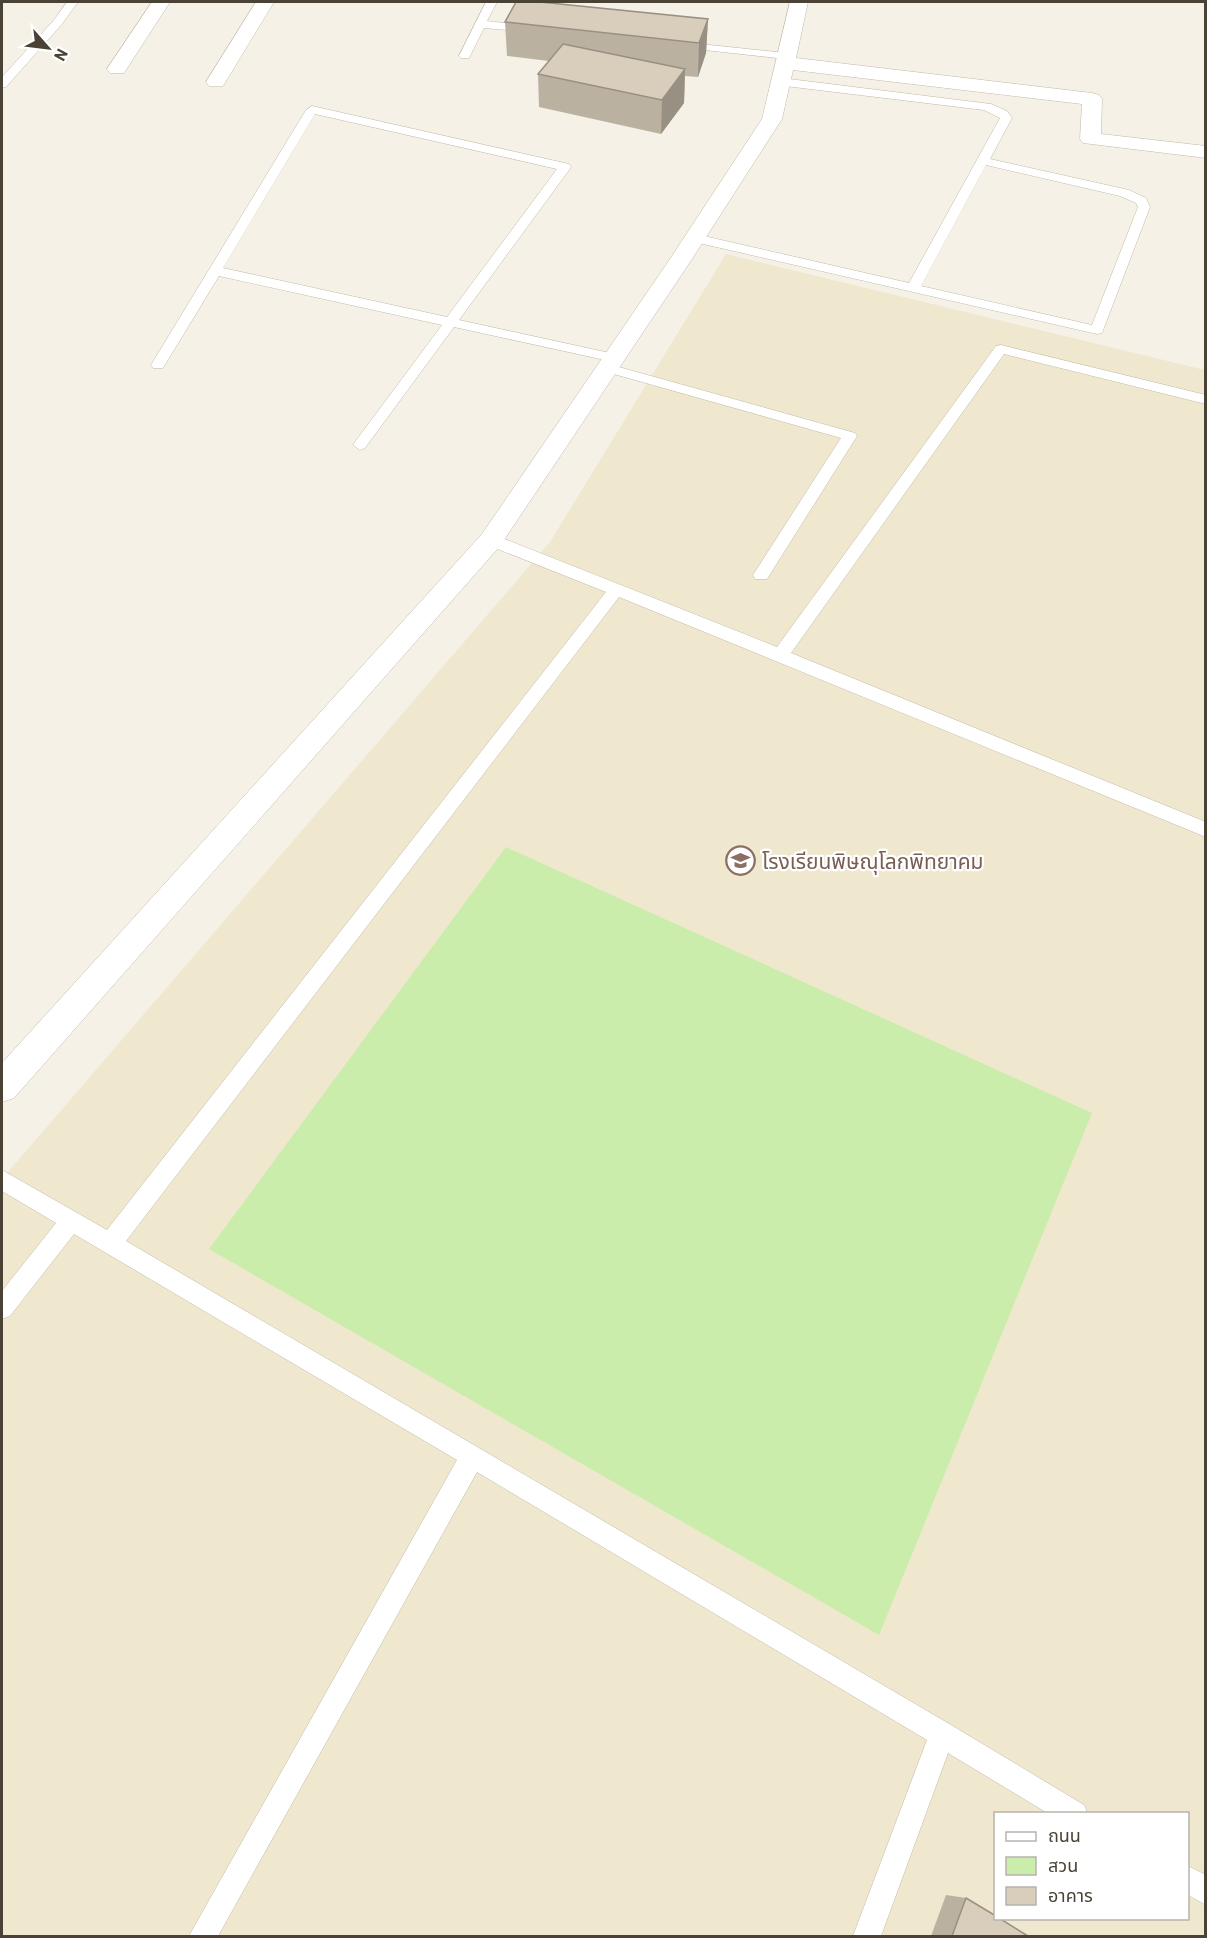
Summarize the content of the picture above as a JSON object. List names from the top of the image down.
{
  "places": {
    "school or university": ["โรงเรียนพิษณุโลกพิทยาคม"]
  },
  "legend": ["ถนน", "สวน", "อาคาร"],
  "north": "bottom right"
}
